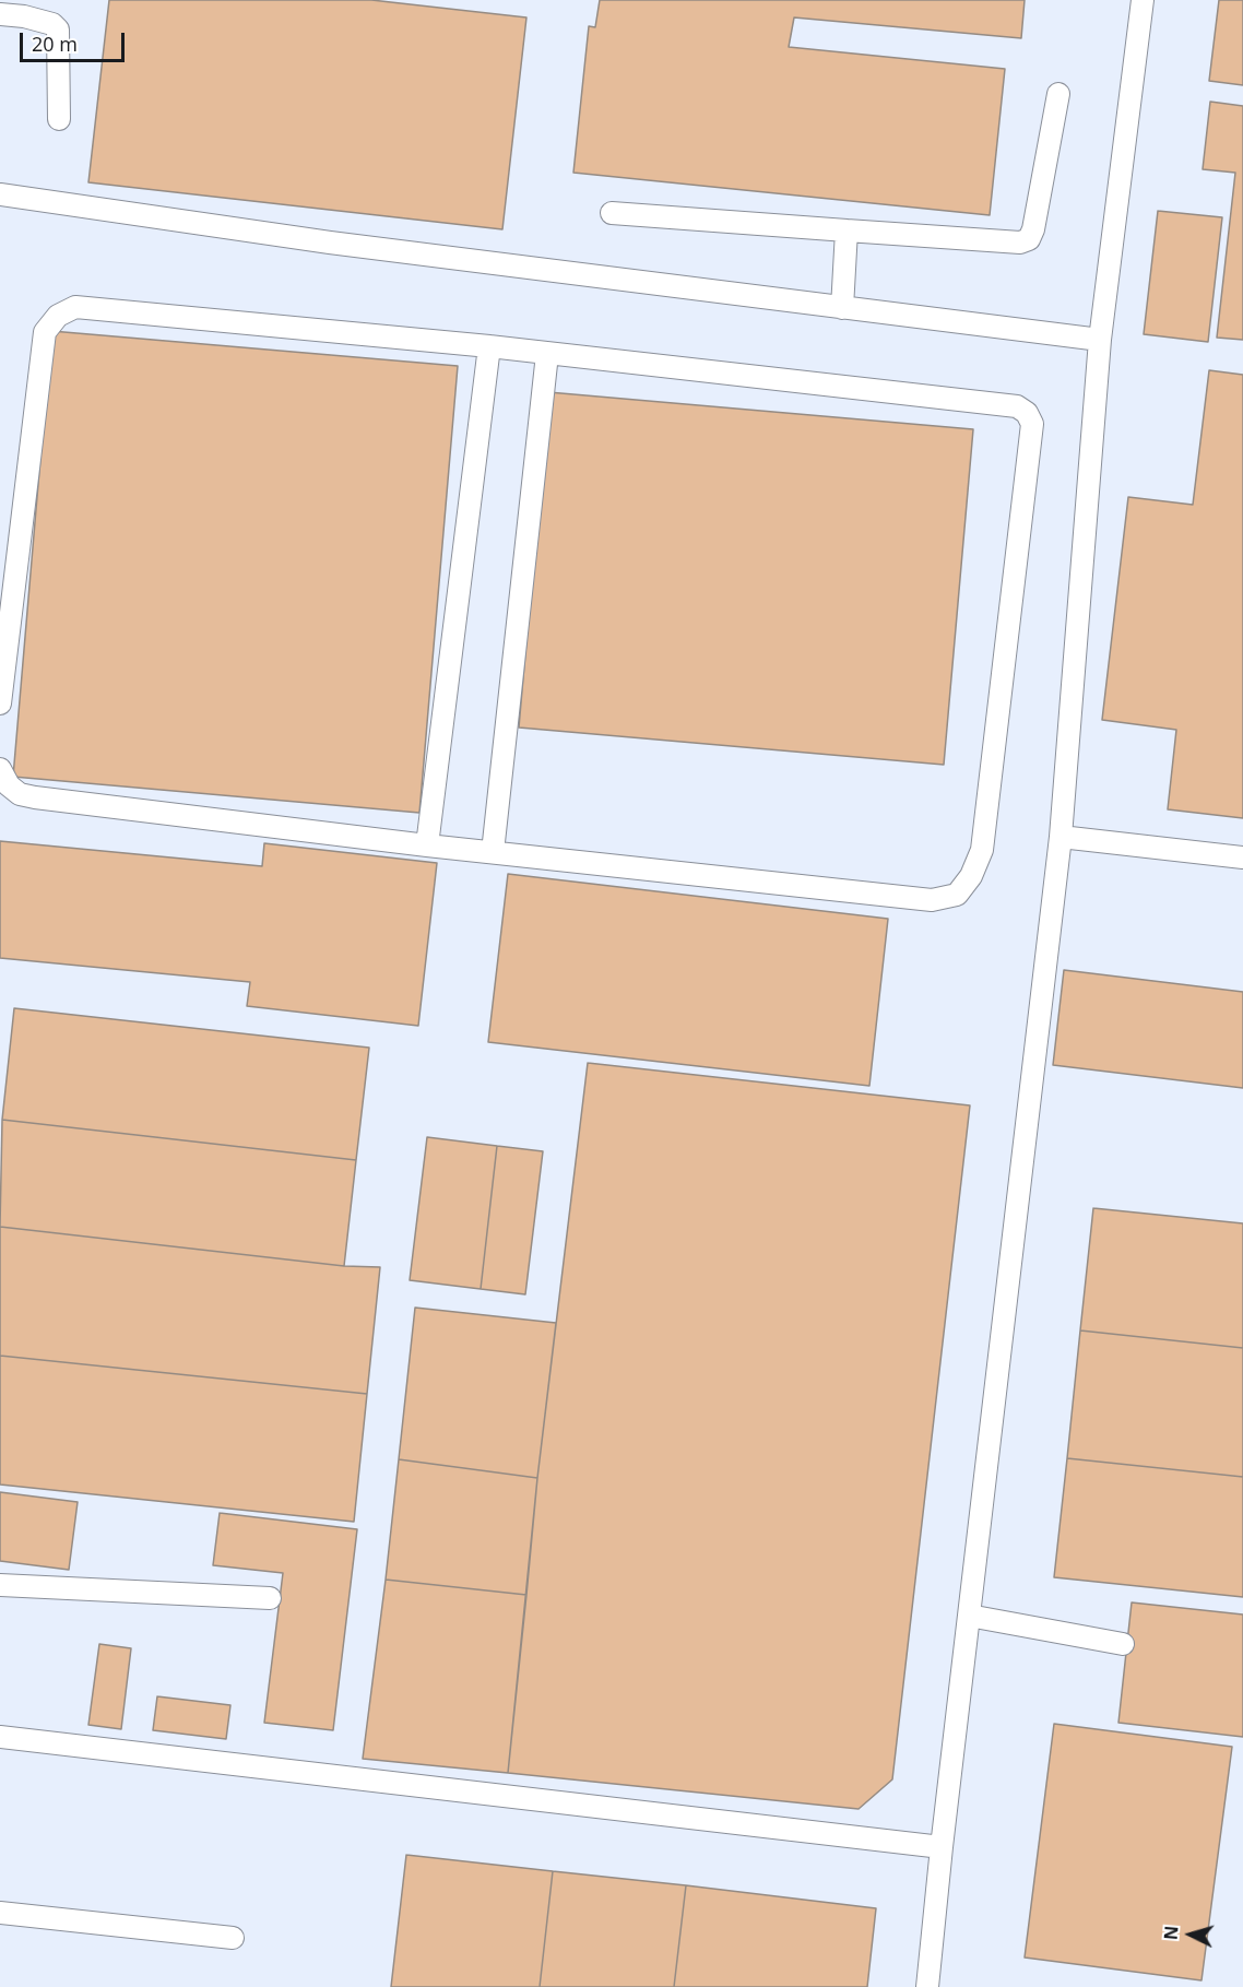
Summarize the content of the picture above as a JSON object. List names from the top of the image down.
{
  "scale_bar": "20 m",
  "north": "left"
}
